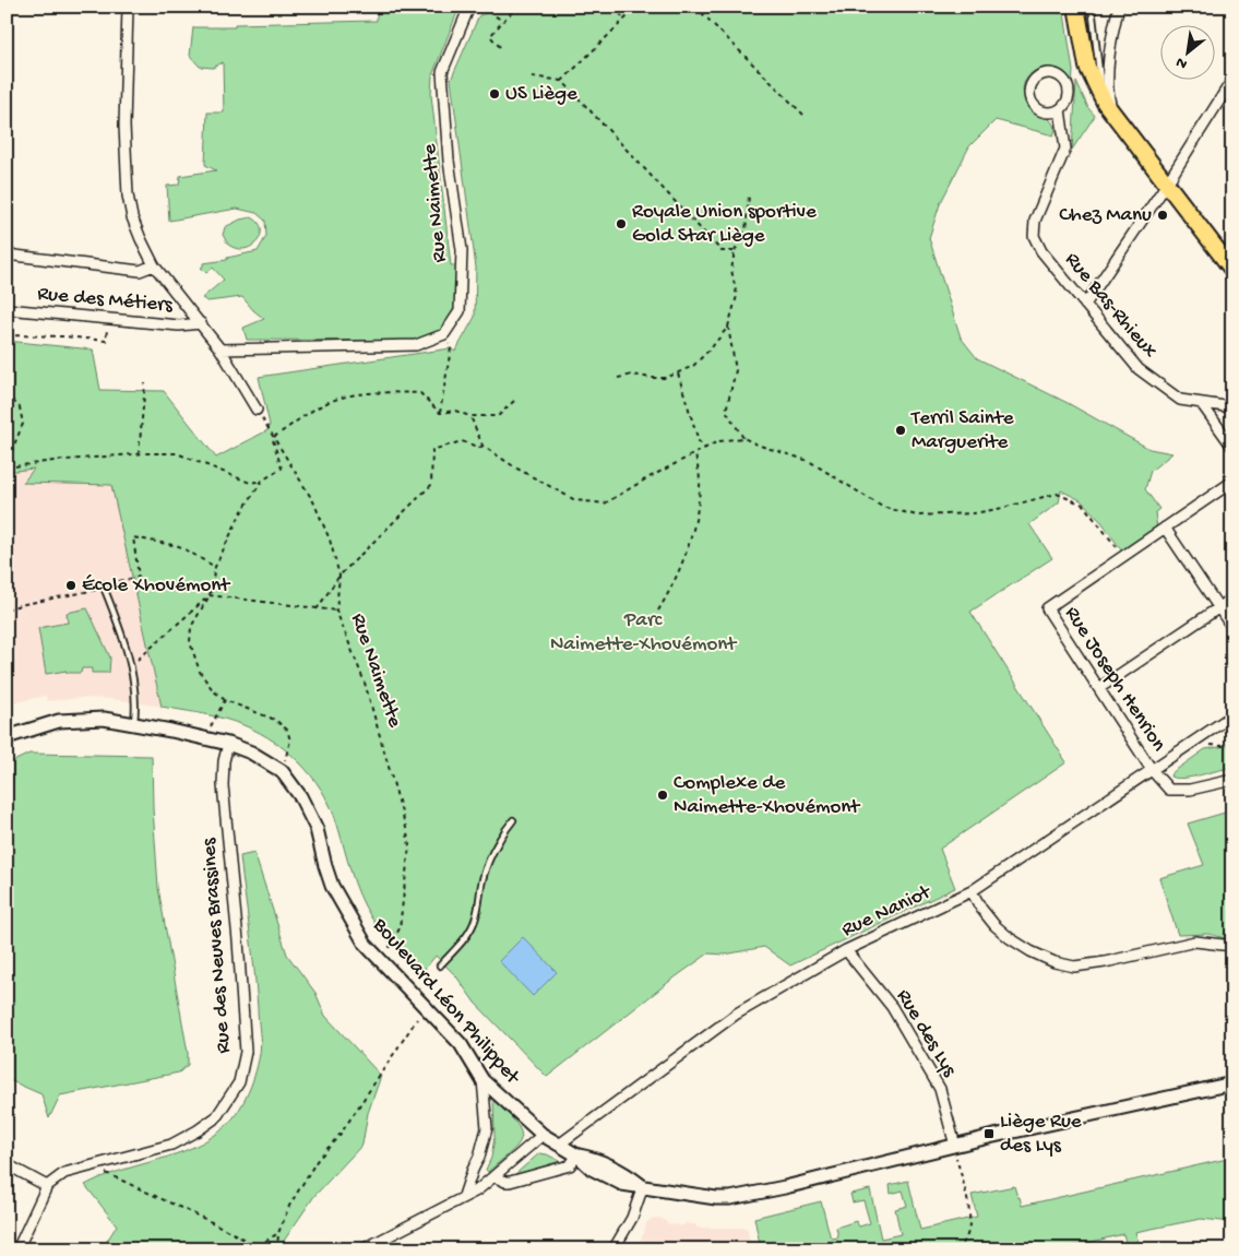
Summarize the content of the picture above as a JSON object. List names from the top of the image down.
{
  "streets": {
    "street": [
      "Rue Naimette",
      "Rue des Métiers",
      "Rue Bas-Rhieux",
      "Rue Joseph Henrion",
      "Rue Naniot",
      "Rue des Neuves Brassines",
      "Boulevard Léon Philippet",
      "Rue des Lys"
    ]
  },
  "crossings": [
    ["Rue Naimette", "Boulevard Léon Philippet"],
    ["Rue Joseph Henrion", "Rue Naniot"],
    ["Rue Naniot", "Boulevard Léon Philippet"],
    ["Rue Naniot", "Rue des Lys"],
    ["Rue des Neuves Brassines", "Boulevard Léon Philippet"],
    ["Boulevard Léon Philippet", "Rue des Lys"]
  ],
  "parks": ["Parc Naimette-Xhovémont"],
  "places": {
    "other": [
      "US Liège",
      "Chez Manu",
      "Royale Union sportive Gold Star Liège",
      "Terril Sainte Marguerite",
      "École Xhovémont",
      "Complexe de Naimette-Xhovémont"
    ],
    "transit": ["Liège Rue des Lys"]
  },
  "north": "bottom left"
}
